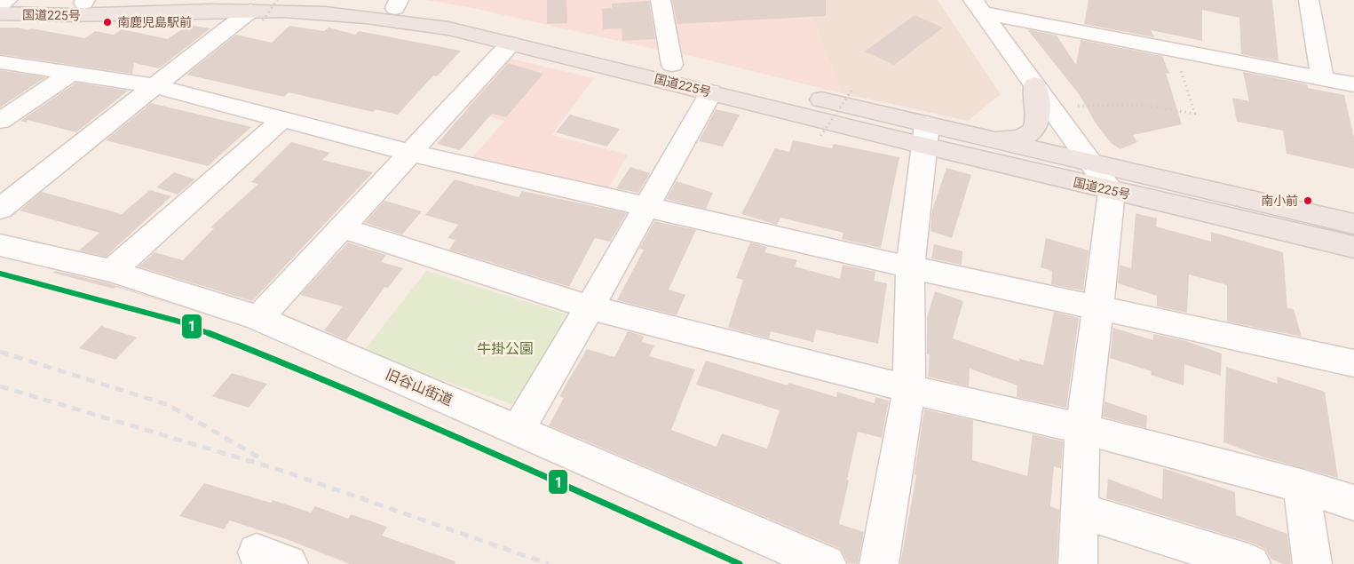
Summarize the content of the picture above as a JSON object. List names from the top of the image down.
{
  "streets": {
    "highway": ["国道225号"],
    "street": ["旧谷山街道"]
  },
  "parks": ["牛掛公園"],
  "places": ["南鹿児島駅前", "南小前"],
  "lines": ["transit line 1"]
}
